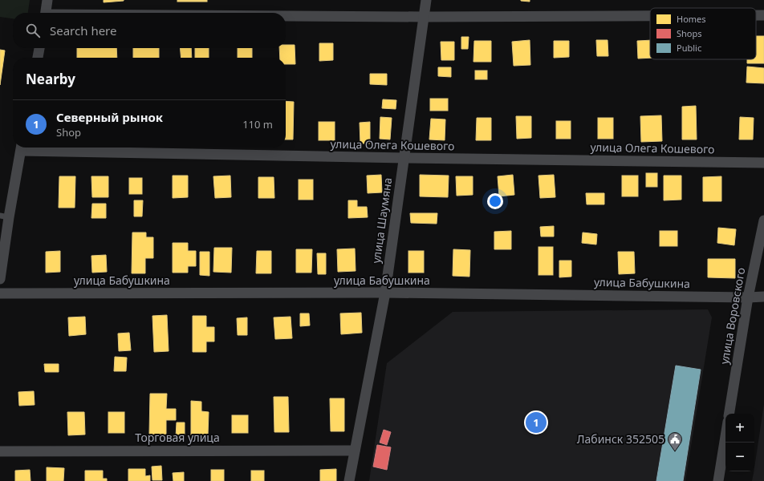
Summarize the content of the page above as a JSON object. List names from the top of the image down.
{
  "streets": {
    "street": [
      "улица Олега Кошевого",
      "улица Шаумяна",
      "улица Бабушкина",
      "улица Воровского",
      "Торговая улица"
    ]
  },
  "crossings": [
    ["улица Олега Кошевого", "улица Шаумяна"],
    ["улица Шаумяна", "улица Бабушкина"],
    ["улица Шаумяна", "Торговая улица"],
    ["улица Бабушкина", "улица Воровского"]
  ],
  "places": {
    "public building": ["Лабинск 352505"]
  },
  "legend": ["Homes", "Shops", "Public"],
  "page": {
    "search": "Search here",
    "heading": "Nearby",
    "list": [
      {
        "mark": "1",
        "name": "Северный рынок",
        "note": "Shop",
        "value": "110 m"
      }
    ],
    "pins": "1",
    "map_buttons": ["+", "−"]
  }
}
